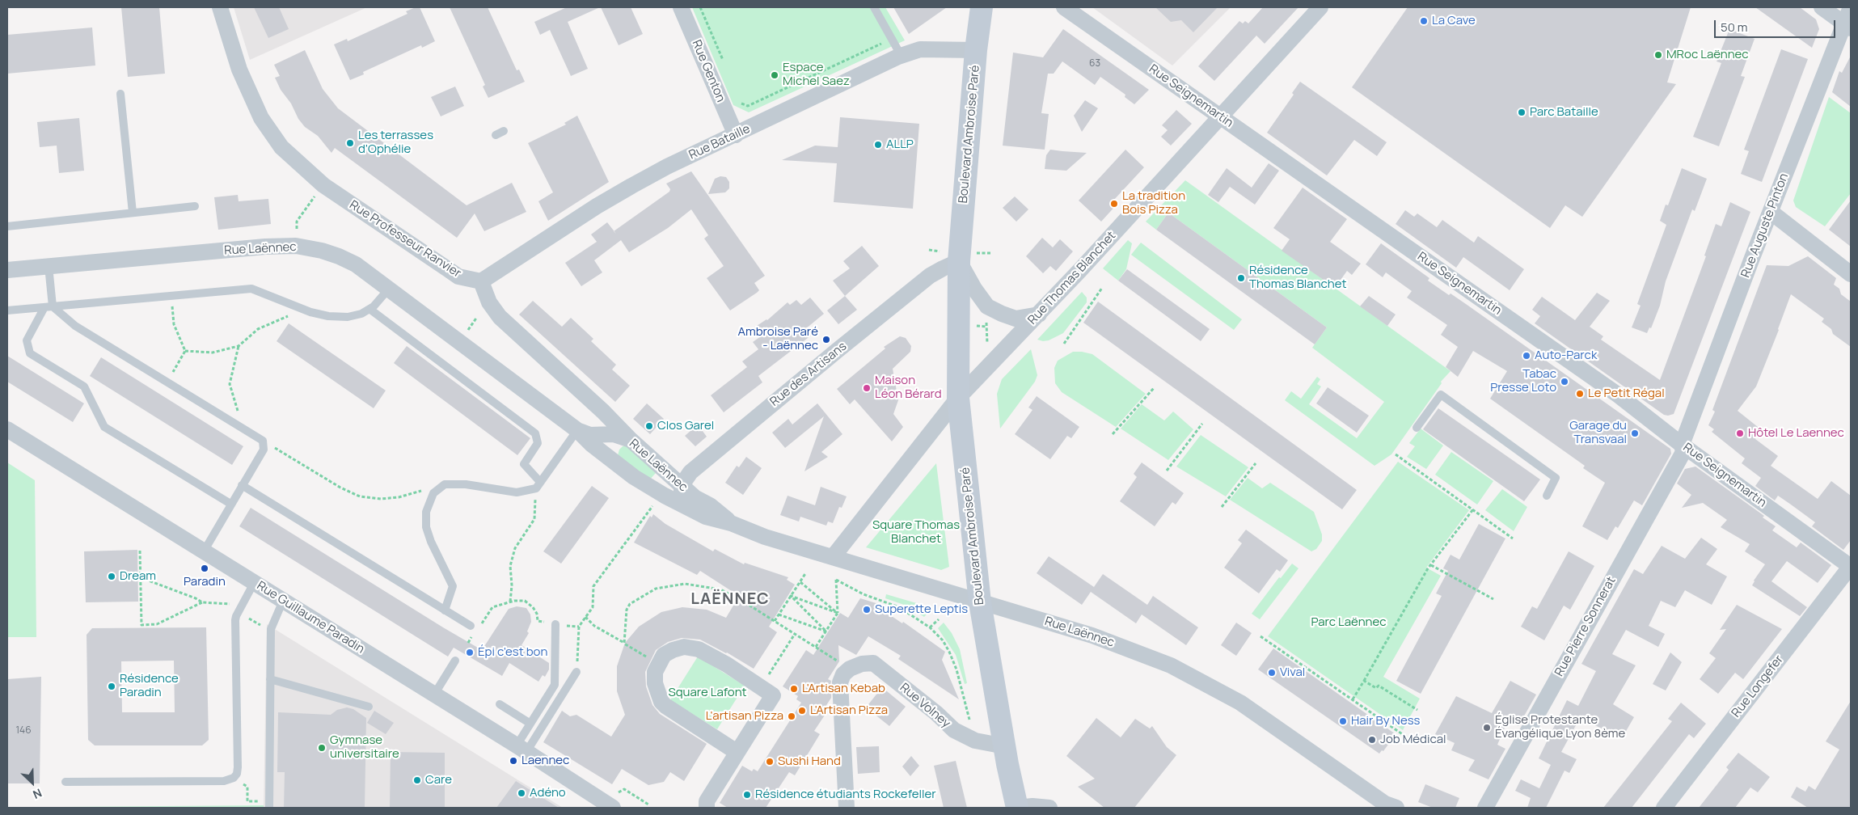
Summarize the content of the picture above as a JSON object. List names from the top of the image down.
{
  "streets": {
    "street": [
      "Rue Genton",
      "Rue Seignemartin",
      "Boulevard Ambroise Paré",
      "Rue Bataille",
      "Rue Auguste Pinton",
      "Rue Professeur Ranvier",
      "Rue Laënnec",
      "Rue Thomas Blanchet",
      "Rue des Artisans",
      "Rue Guillaume Paradin",
      "Rue Pierre Sonnerat",
      "Rue Longefer",
      "Rue Volney"
    ]
  },
  "crossings": [
    ["Rue Genton", "Rue Bataille"],
    ["Rue Seignemartin", "Rue Auguste Pinton"],
    ["Rue Seignemartin", "Rue Thomas Blanchet"],
    ["Rue Seignemartin", "Rue Pierre Sonnerat"],
    ["Rue Seignemartin", "Rue Longefer"],
    ["Boulevard Ambroise Paré", "Rue Bataille"],
    ["Boulevard Ambroise Paré", "Rue Laënnec"],
    ["Boulevard Ambroise Paré", "Rue Thomas Blanchet"],
    ["Boulevard Ambroise Paré", "Rue des Artisans"],
    ["Boulevard Ambroise Paré", "Rue Volney"],
    ["Rue Bataille", "Rue Professeur Ranvier"],
    ["Rue Auguste Pinton", "Rue Pierre Sonnerat"],
    ["Rue Laënnec", "Rue Thomas Blanchet"],
    ["Rue Laënnec", "Rue des Artisans"]
  ],
  "districts": ["LAËNNEC"],
  "parks": ["Square Thomas Blanchet", "Parc Laënnec", "Square Lafont"],
  "places": [
    "La Cave",
    "MRoc Laënnec",
    "Espace Michel Saez",
    "Parc Bataille",
    "Les terrasses d'Ophélie",
    "ALLP",
    "La tradition Bois Pizza",
    "Résidence Thomas Blanchet",
    "Ambroise Paré - Laënnec",
    "Auto-Parck",
    "Tabac Presse Loto",
    "Maison Léon Bérard",
    "Le Petit Régal",
    "Clos Garel",
    "Garage du Transvaal",
    "Hôtel Le Laennec",
    "Paradin",
    "Dream",
    "Superette Leptis",
    "Épi c'est bon",
    "Vival",
    "Résidence Paradin",
    "L'Artisan Kebab",
    "L'Artisan Pizza",
    "L'artisan Pizza",
    "Hair By Ness",
    "Église Protestante Évangélique Lyon 8ème",
    "Job Médical",
    "Gymnase universitaire",
    "Laennec",
    "Sushi Hand",
    "Care",
    "Adéno",
    "Résidence étudiants Rockefeller"
  ],
  "house_numbers": ["63", "146"],
  "scale_bar": "50 m",
  "north": "bottom right"
}
